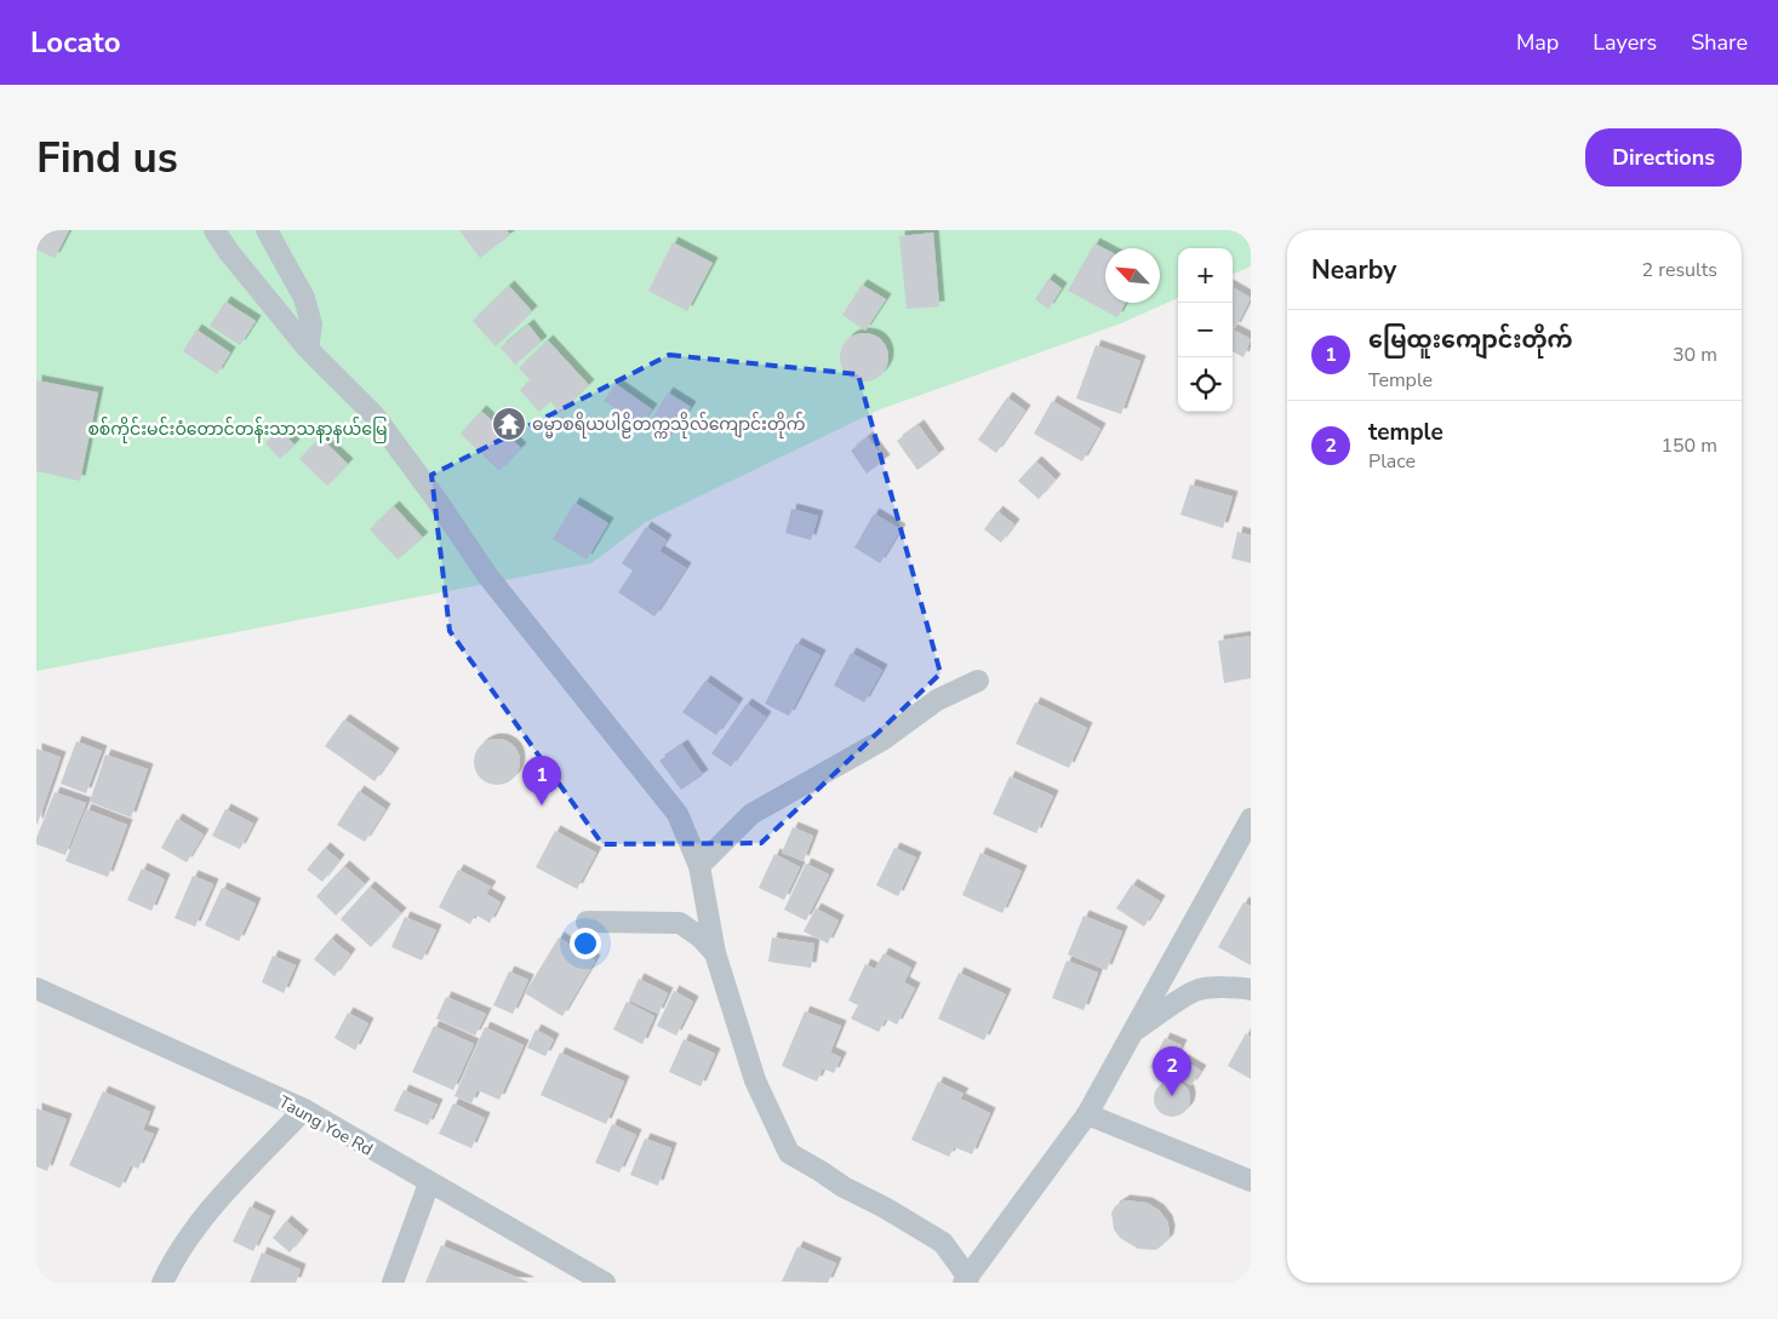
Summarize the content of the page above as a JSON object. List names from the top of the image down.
{
  "streets": {
    "street": ["Taung Yoe Rd"]
  },
  "parks": ["စစ်ကိုင်းမင်းဝံတောင်တန်းသာသနာ့နယ်မြေ"],
  "places": {
    "temple": ["ဓမ္မာစရိယပါဠိတက္ကသိုလ်ကျောင်းတိုက်"]
  },
  "north": "top left",
  "page": {
    "header": "Locato",
    "nav": ["Map", "Layers", "Share"],
    "buttons": "Directions",
    "title": "Find us",
    "heading": ["Nearby", "2 results"],
    "map_buttons": ["+", "−"],
    "list": [
      {
        "mark": "1",
        "name": "မြေထူးကျောင်းတိုက်",
        "note": "Temple",
        "value": "30 m"
      },
      {
        "mark": "2",
        "name": "temple",
        "note": "Place",
        "value": "150 m"
      }
    ],
    "pins": ["1", "2"]
  }
}
